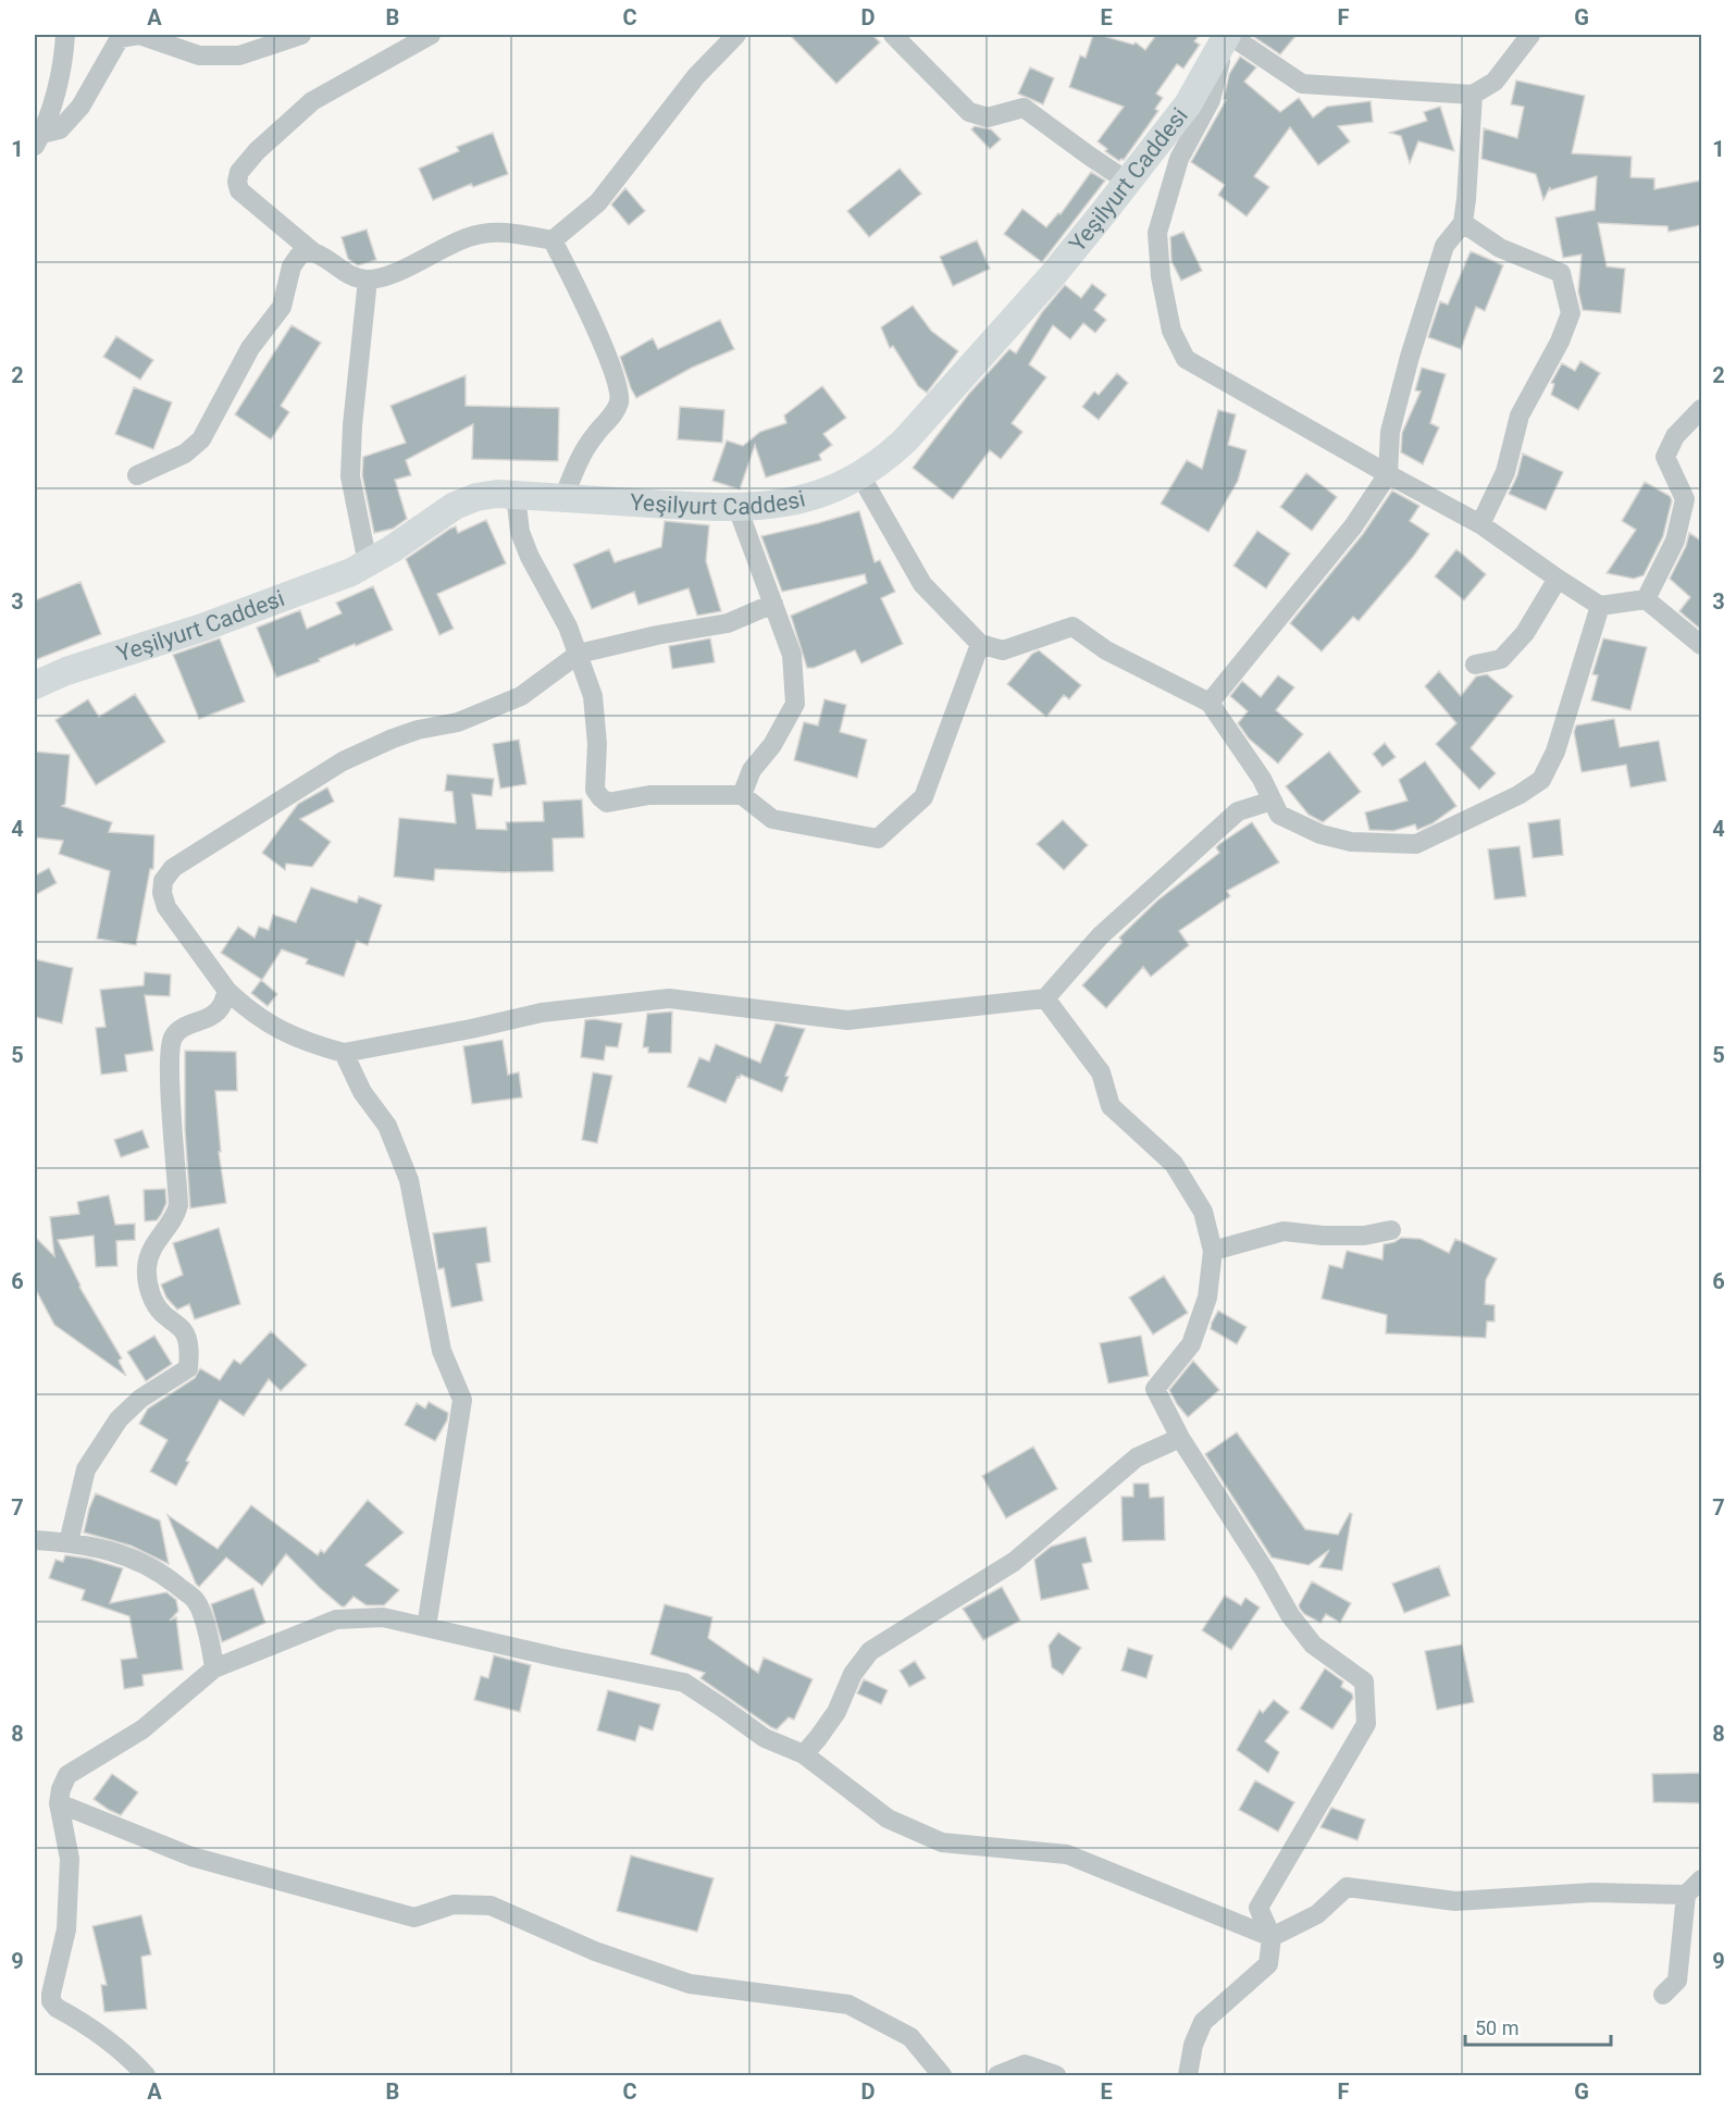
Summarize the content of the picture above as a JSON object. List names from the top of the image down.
{
  "streets": {
    "main road": ["Yeşilyurt Caddesi"]
  },
  "scale_bar": "50 m",
  "grid": {
    "columns": [
      "A",
      "B",
      "C",
      "D",
      "E",
      "F",
      "G"
    ],
    "rows": [
      "1",
      "2",
      "3",
      "4",
      "5",
      "6",
      "7",
      "8",
      "9"
    ]
  }
}
